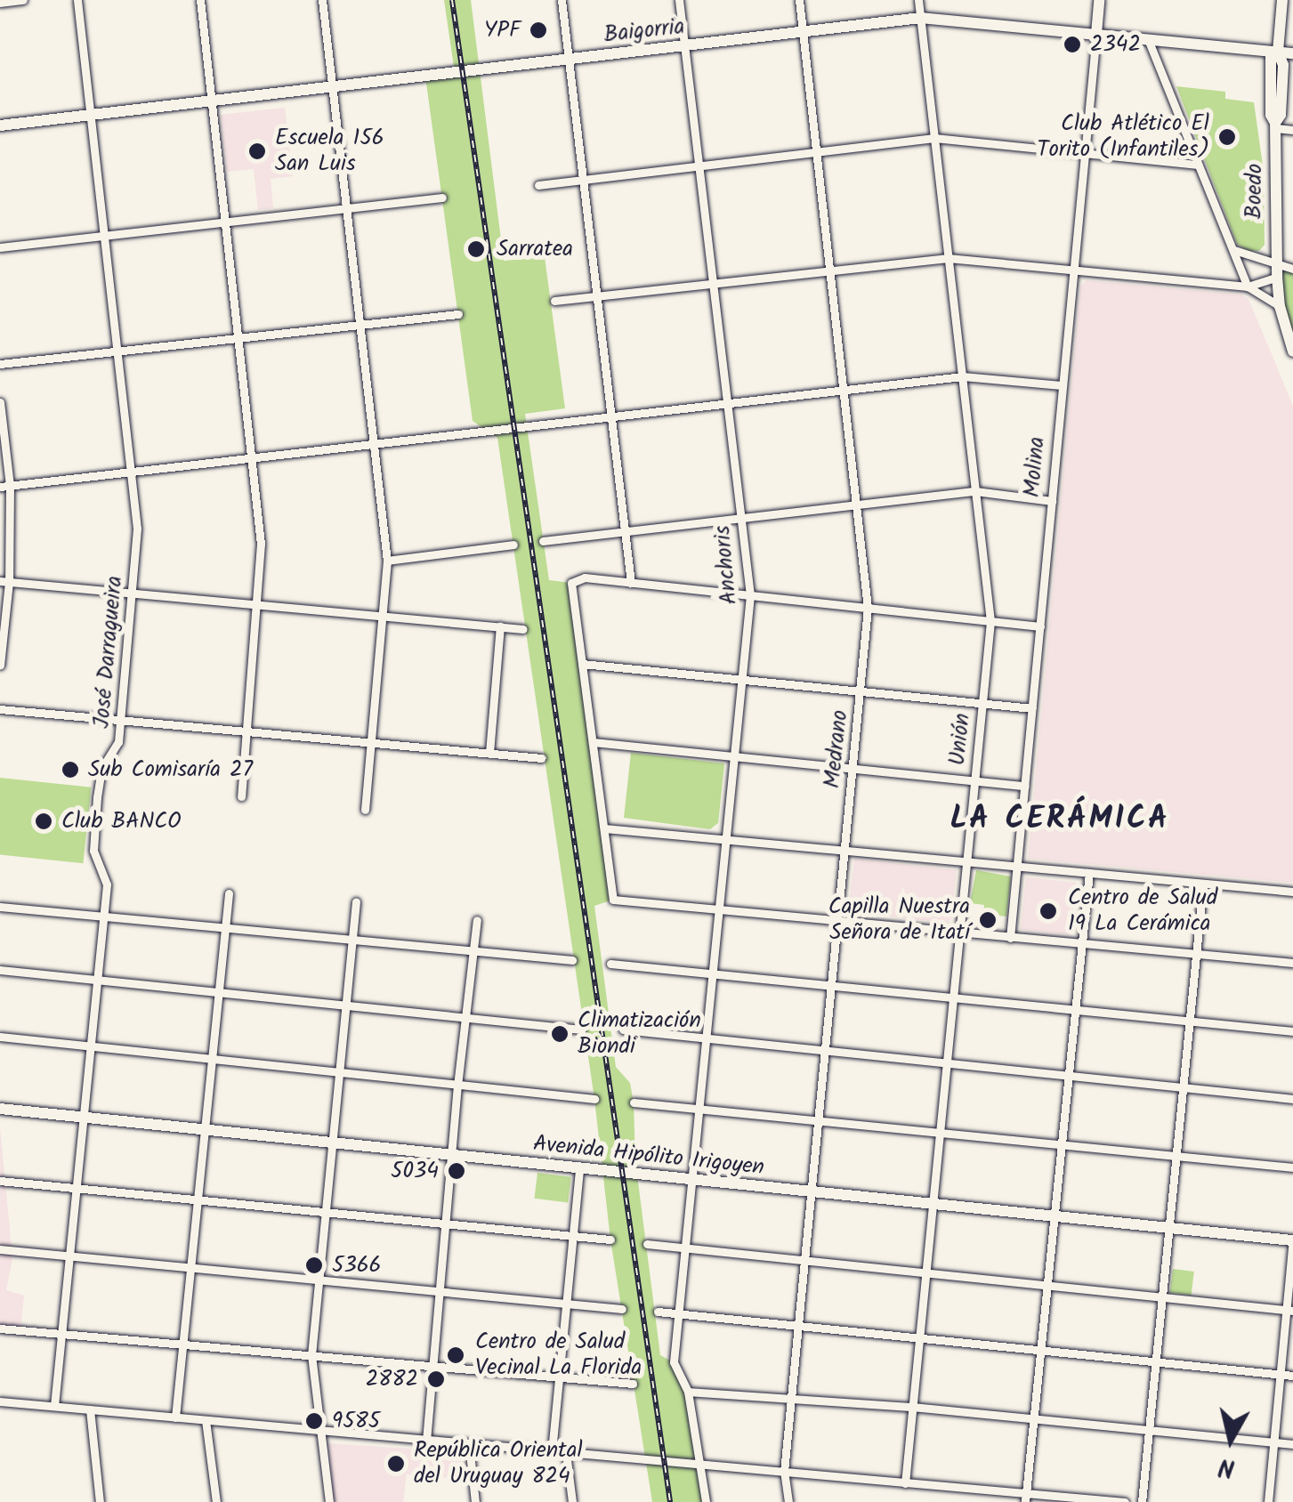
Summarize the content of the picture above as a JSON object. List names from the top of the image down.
{
  "streets": {
    "street": [
      "Baigorria",
      "Boedo",
      "Molina",
      "Anchoris",
      "José Darragueira",
      "Unión",
      "Medrano",
      "Avenida Hipólito Irigoyen"
    ]
  },
  "crossings": [
    ["Baigorria", "Boedo"],
    ["Baigorria", "Molina"],
    ["Baigorria", "Anchoris"],
    ["Baigorria", "José Darragueira"],
    ["Baigorria", "Unión"],
    ["Baigorria", "Medrano"],
    ["Anchoris", "Avenida Hipólito Irigoyen"],
    ["José Darragueira", "Avenida Hipólito Irigoyen"],
    ["Unión", "Avenida Hipólito Irigoyen"],
    ["Medrano", "Avenida Hipólito Irigoyen"]
  ],
  "districts": ["LA CERÁMICA"],
  "places": [
    "YPF",
    "2342",
    "Club Atlético El Torito (Infantiles)",
    "Escuela 156 San Luis",
    "Sarratea",
    "Sub Comisaría 27",
    "Club BANCO",
    "Centro de Salud 19 La Cerámica",
    "Capilla Nuestra Señora de Itatí",
    "Climatización Biondi",
    "5034",
    "5366",
    "Centro de Salud Vecinal La Florida",
    "2882",
    "9585",
    "República Oriental del Uruguay 824"
  ],
  "north": "bottom"
}
